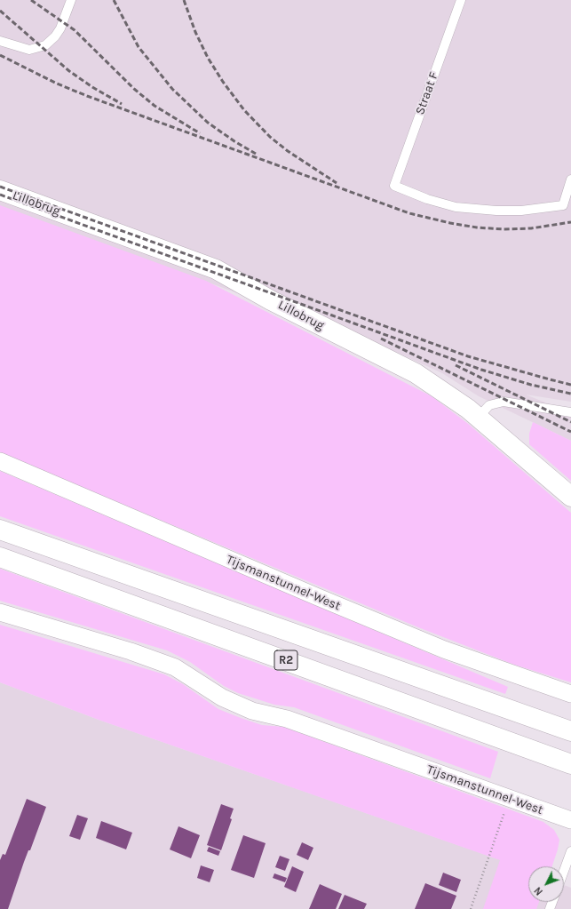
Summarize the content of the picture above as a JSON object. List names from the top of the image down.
{
  "streets": {
    "main road": ["Lillobrug", "R2"],
    "street": ["Tijsmanstunnel-West"],
    "lane": ["Straat F"]
  },
  "north": "bottom left"
}
